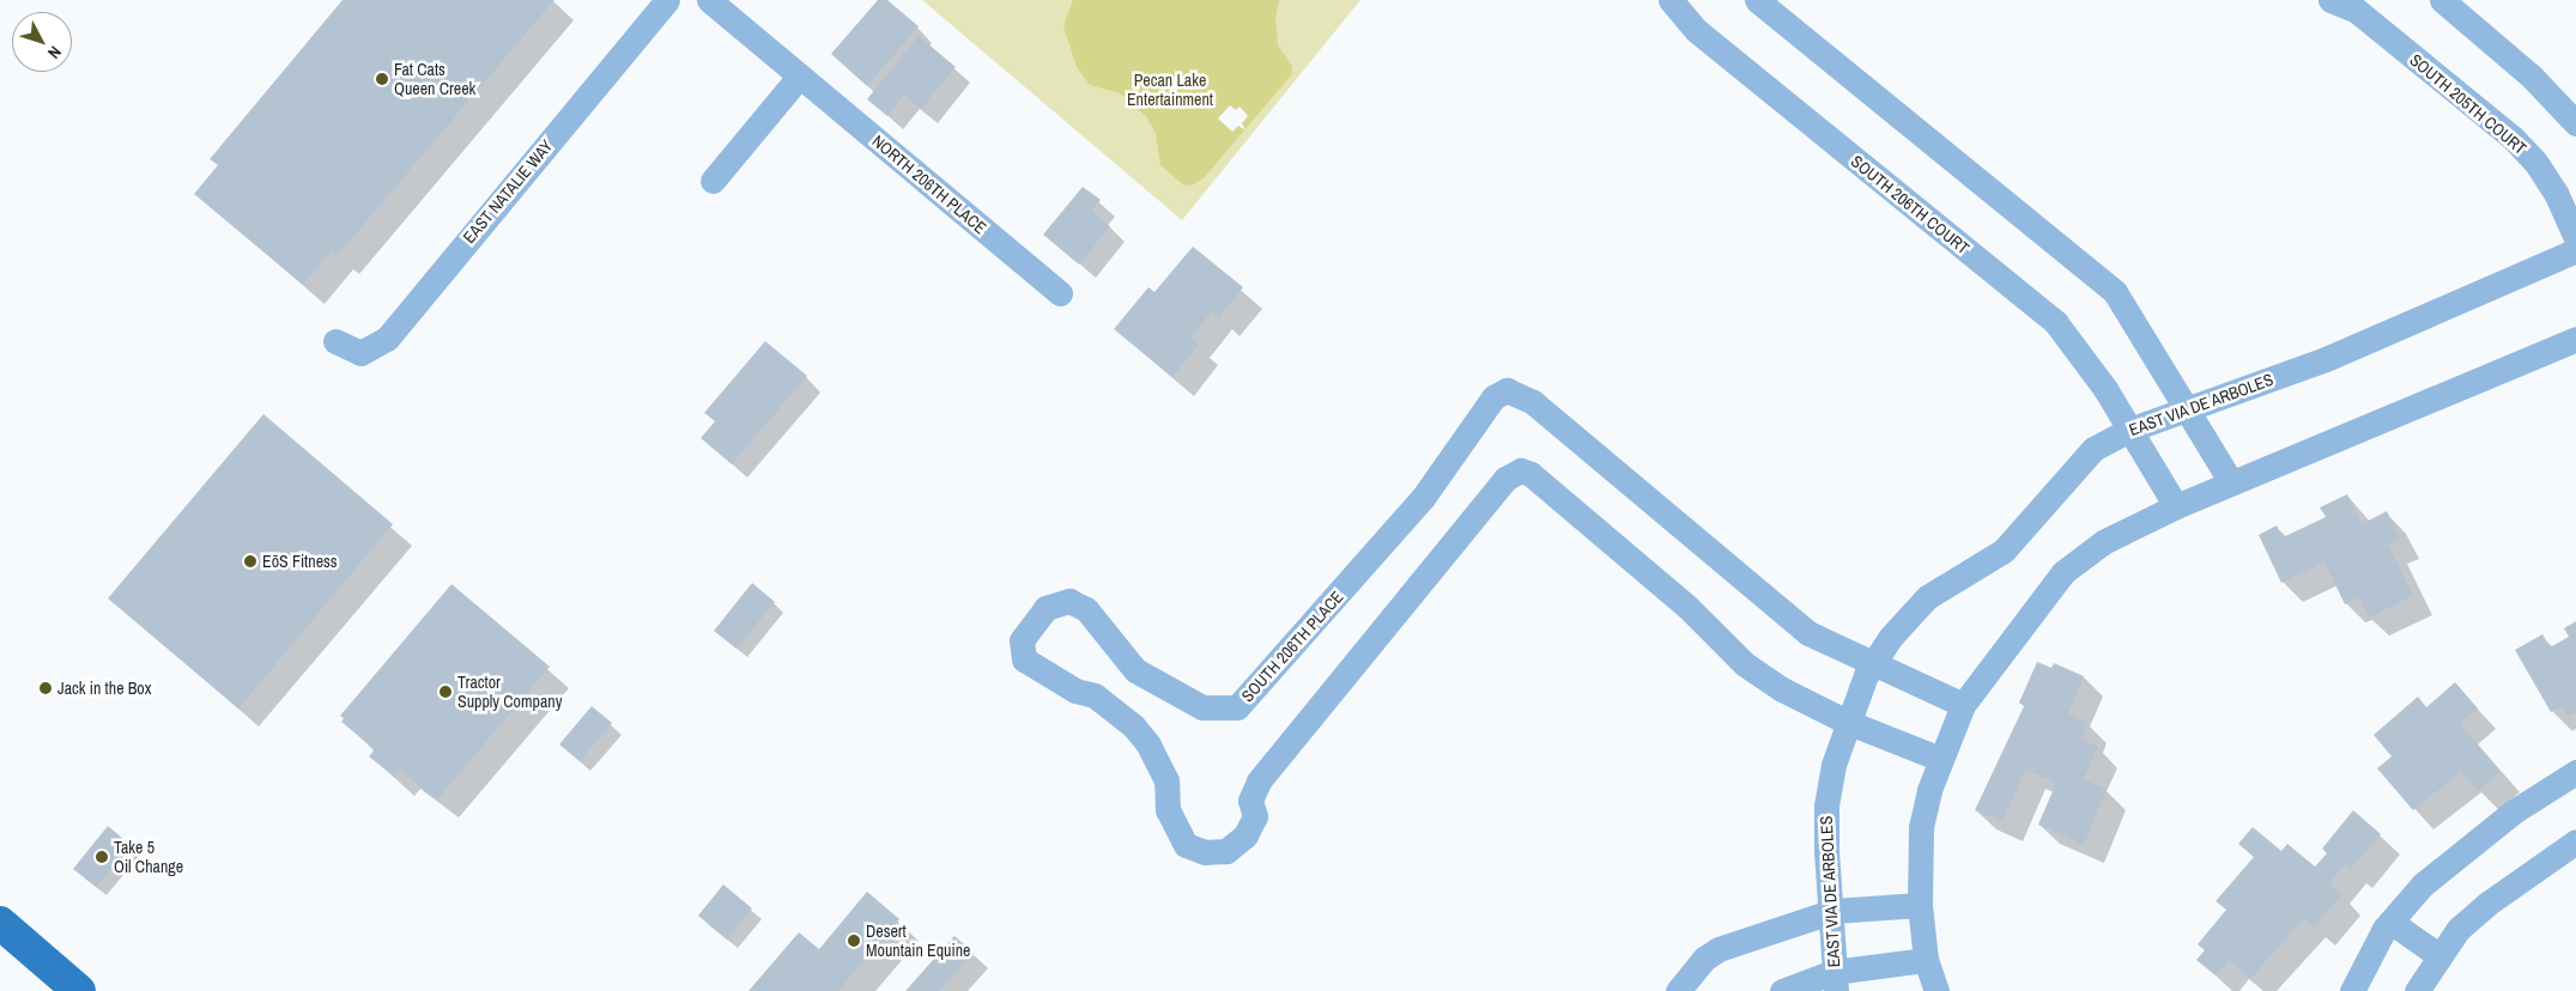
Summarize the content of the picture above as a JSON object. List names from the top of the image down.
{
  "streets": {
    "street": [
      "SOUTH 205TH COURT",
      "NORTH 206TH PLACE",
      "EAST NATALIE WAY",
      "SOUTH 206TH COURT",
      "EAST VIA DE ARBOLES",
      "SOUTH 206TH PLACE"
    ]
  },
  "crossings": [
    ["SOUTH 206TH COURT", "EAST VIA DE ARBOLES"],
    ["EAST VIA DE ARBOLES", "SOUTH 206TH PLACE"]
  ],
  "parks": ["Pecan Lake Entertainment"],
  "places": [
    "Fat Cats Queen Creek",
    "EōS Fitness",
    "Jack in the Box",
    "Tractor Supply Company",
    "Take 5 Oil Change",
    "Desert Mountain Equine"
  ],
  "north": "bottom right"
}
